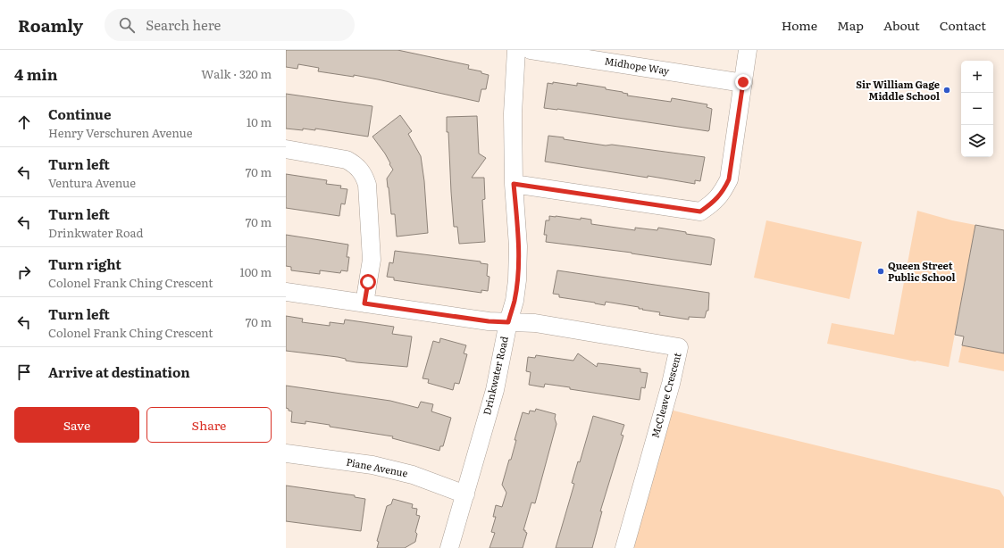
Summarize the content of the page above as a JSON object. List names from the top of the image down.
{
  "streets": {
    "street": [
      "Midhope Way",
      "Drinkwater Road",
      "McCleave Crescent",
      "Piane Avenue"
    ]
  },
  "crossings": [
    ["Drinkwater Road", "McCleave Crescent"],
    ["Drinkwater Road", "Piane Avenue"]
  ],
  "places": ["Sir William Gage Middle School", "Queen Street Public School"],
  "page": {
    "header": "Roamly",
    "search": "Search here",
    "nav": [
      "Home",
      "Map",
      "About",
      "Contact"
    ],
    "heading": ["4 min", "Walk · 320 m"],
    "map_buttons": ["+", "−"],
    "list": [
      ["Continue", "Henry Verschuren Avenue", "10 m"],
      ["Turn left", "Ventura Avenue", "70 m"],
      ["Turn left", "Drinkwater Road", "70 m"],
      ["Turn right", "Colonel Frank Ching Crescent", "100 m"],
      ["Turn left", "Colonel Frank Ching Crescent", "70 m"],
      "Arrive at destination"
    ],
    "buttons": ["Save", "Share"]
  }
}
